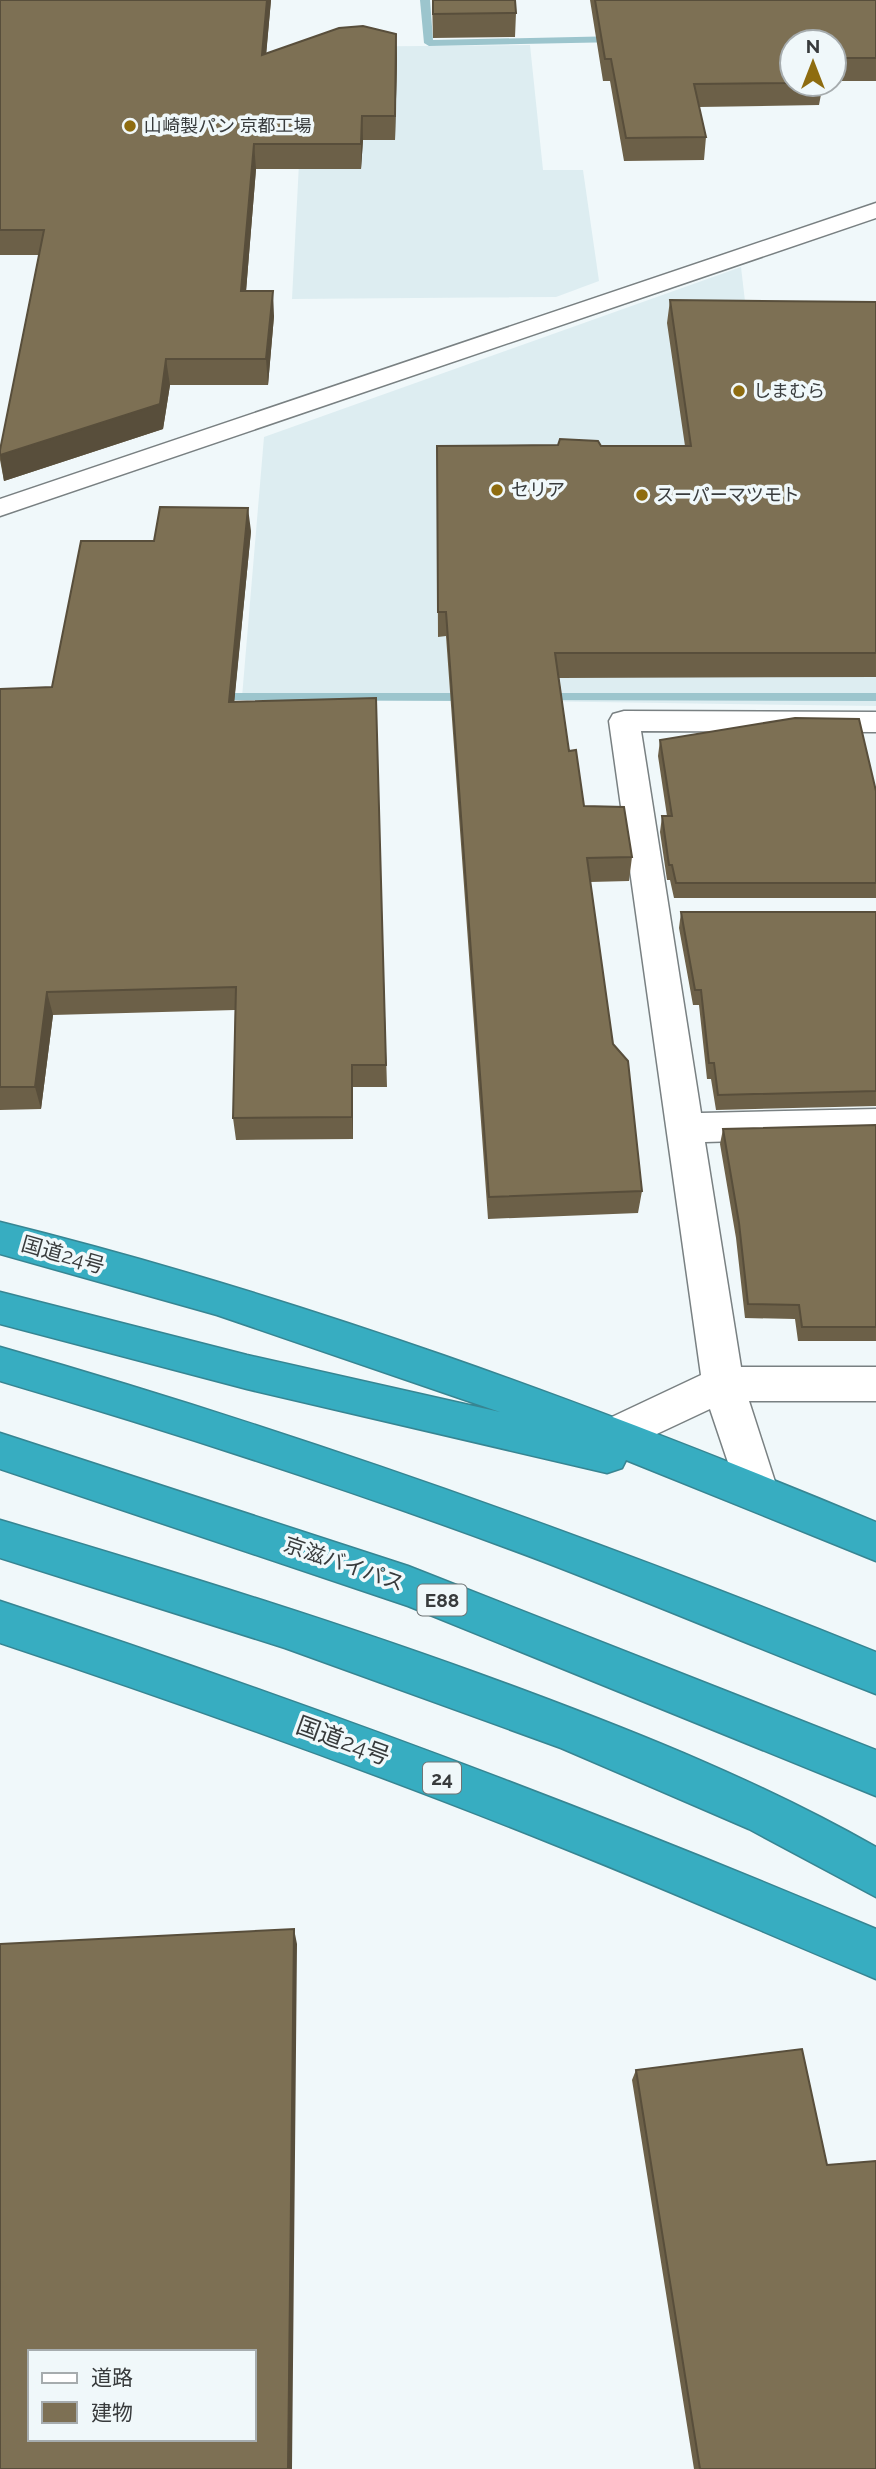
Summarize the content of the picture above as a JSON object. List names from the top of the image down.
{
  "streets": {
    "highway": [
      "国道24号",
      "京滋バイパス",
      "E88",
      "24"
    ]
  },
  "places": [
    "山崎製パン 京都工場",
    "しまむら",
    "セリア",
    "スーパーマツモト"
  ],
  "legend": ["道路", "建物"],
  "north": "top"
}
